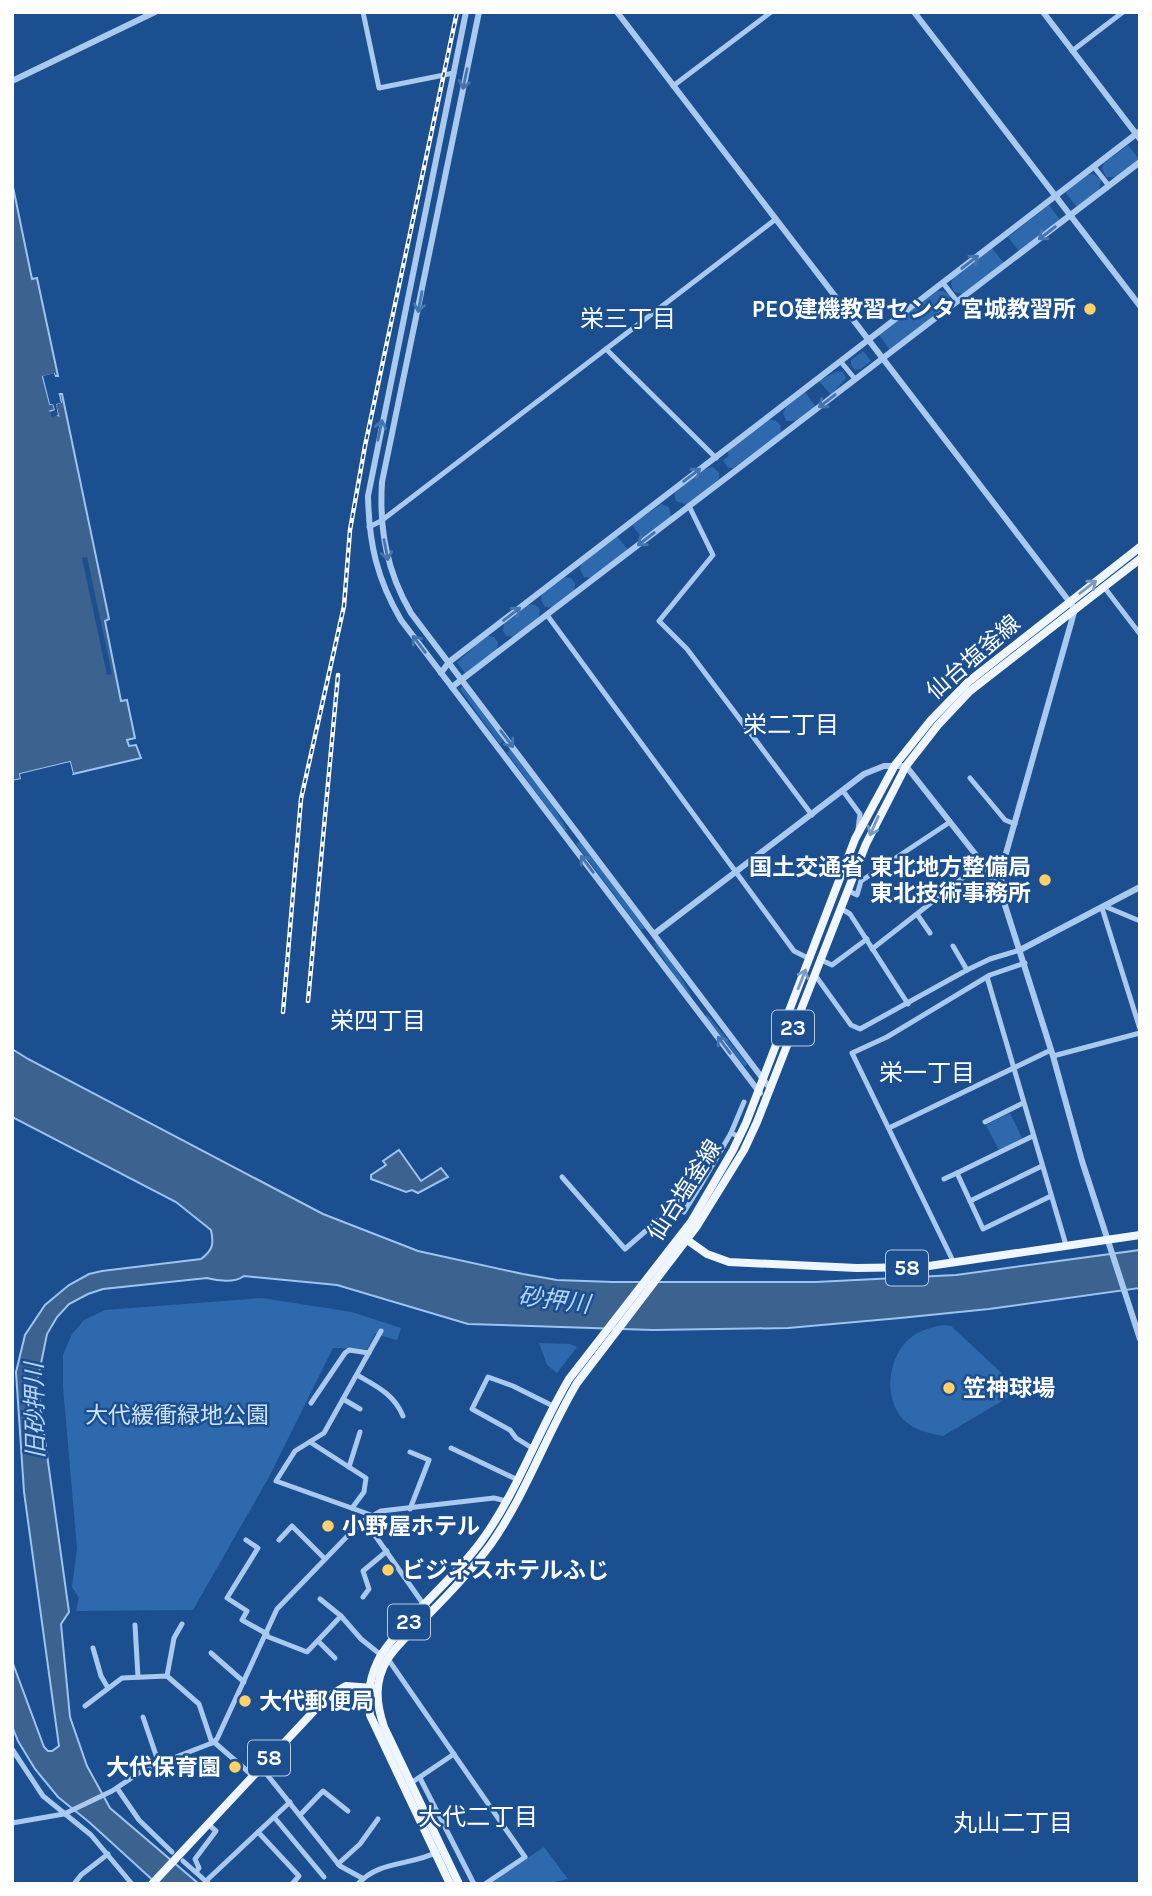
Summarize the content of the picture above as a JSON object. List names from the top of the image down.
{
  "streets": {
    "main road": ["仙台塩釜線", "23", "58"]
  },
  "crossings": [
    ["仙台塩釜線", "58"]
  ],
  "districts": [
    "栄三丁目",
    "栄二丁目",
    "栄四丁目",
    "栄一丁目",
    "大代二丁目",
    "丸山二丁目"
  ],
  "water": ["砂押川", "旧砂押川"],
  "parks": ["大代緩衝緑地公園"],
  "places": [
    "PEO建機教習センタ 宮城教習所",
    "国土交通省 東北地方整備局 東北技術事務所",
    "笠神球場",
    "小野屋ホテル",
    "ビジネスホテルふじ",
    "大代郵便局",
    "大代保育園"
  ]
}
